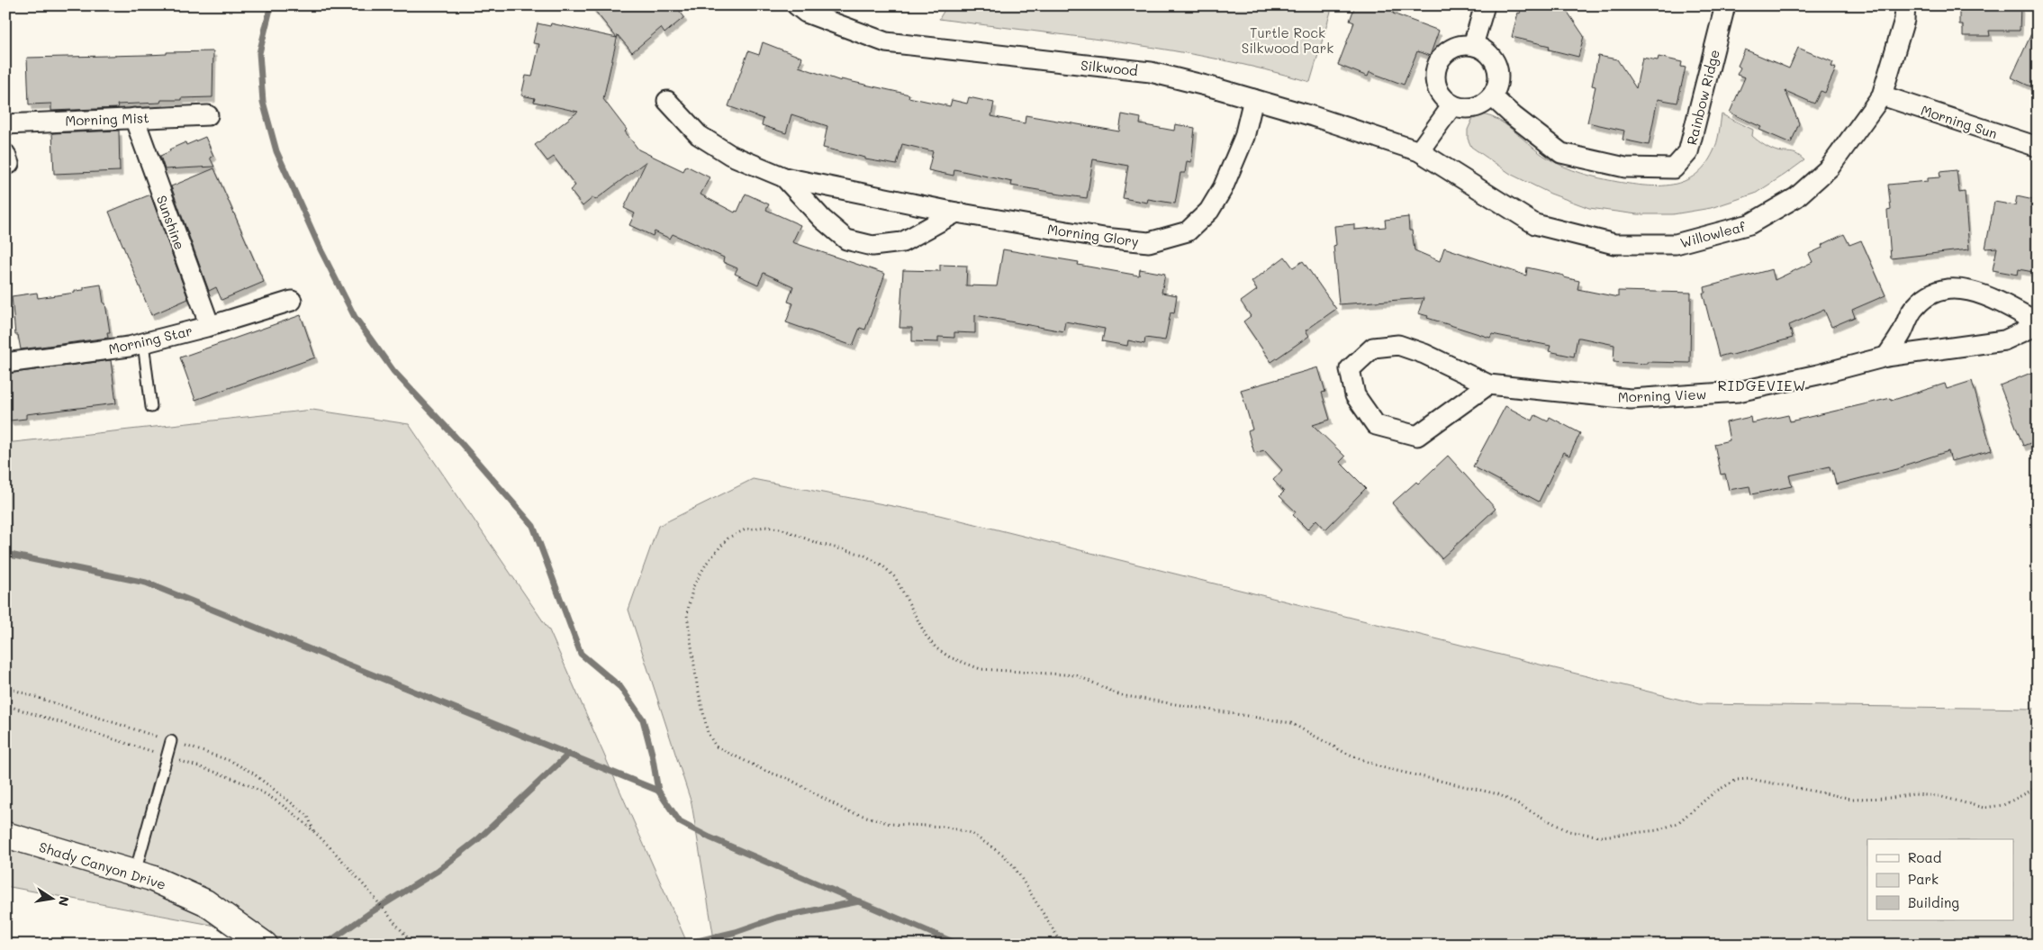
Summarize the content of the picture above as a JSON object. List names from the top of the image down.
{
  "streets": {
    "street": [
      "Silkwood",
      "Rainbow Ridge",
      "Morning Mist",
      "Morning Sun",
      "Sunshine",
      "Willowleaf",
      "Morning Glory",
      "Morning Star",
      "Morning View",
      "Shady Canyon Drive"
    ]
  },
  "crossings": [
    ["Silkwood", "Willowleaf"],
    ["Silkwood", "Morning Glory"],
    ["Morning Mist", "Sunshine"],
    ["Morning Sun", "Willowleaf"],
    ["Sunshine", "Morning Star"]
  ],
  "districts": ["RIDGEVIEW"],
  "parks": ["Turtle Rock Silkwood Park"],
  "legend": ["Road", "Park", "Building"],
  "north": "right"
}
